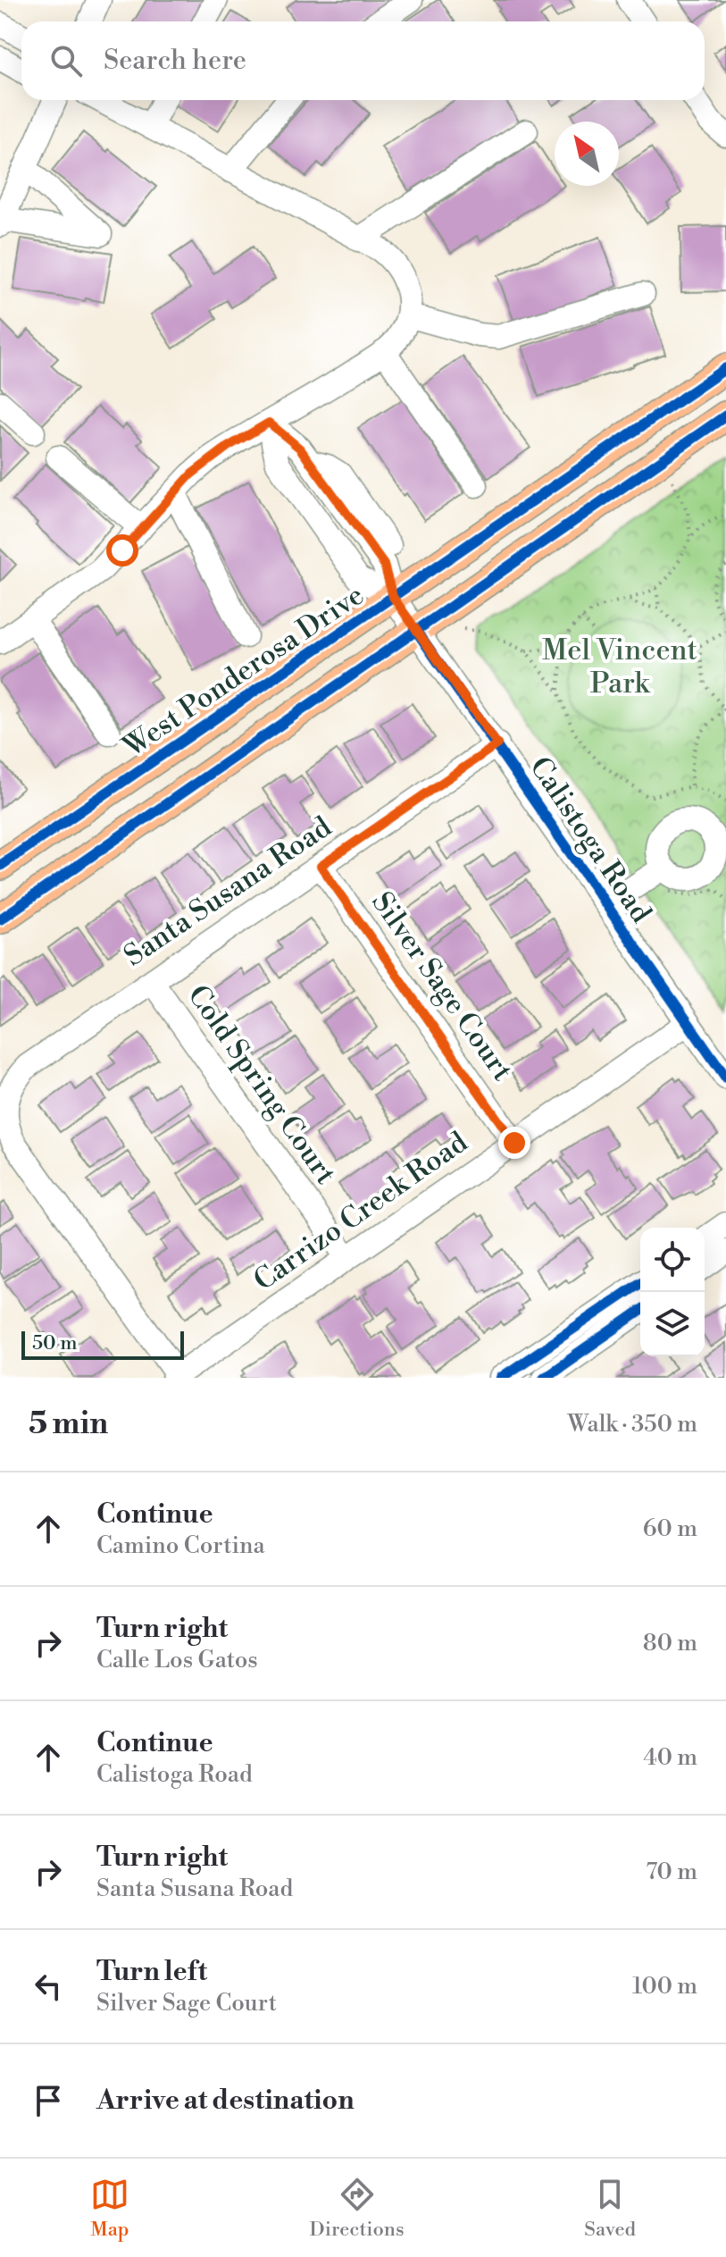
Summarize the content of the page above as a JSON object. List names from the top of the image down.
{
  "streets": {
    "main road": ["West Ponderosa Drive"],
    "street": [
      "Calistoga Road",
      "Santa Susana Road",
      "Silver Sage Court",
      "Cold Spring Court",
      "Carrizo Creek Road"
    ]
  },
  "crossings": [
    ["West Ponderosa Drive", "Calistoga Road"],
    ["Calistoga Road", "Santa Susana Road"],
    ["Calistoga Road", "Carrizo Creek Road"],
    ["Santa Susana Road", "Silver Sage Court"],
    ["Santa Susana Road", "Cold Spring Court"],
    ["Santa Susana Road", "Carrizo Creek Road"],
    ["Silver Sage Court", "Carrizo Creek Road"],
    ["Cold Spring Court", "Carrizo Creek Road"]
  ],
  "parks": ["Mel Vincent Park"],
  "scale_bar": "50 m",
  "north": "top left",
  "page": {
    "search": "Search here",
    "scale": "50 m",
    "heading": ["5 min", "Walk · 350 m"],
    "list": [
      ["Continue", "Camino Cortina", "60 m"],
      ["Turn right", "Calle Los Gatos", "80 m"],
      ["Continue", "Calistoga Road", "40 m"],
      ["Turn right", "Santa Susana Road", "70 m"],
      ["Turn left", "Silver Sage Court", "100 m"],
      "Arrive at destination"
    ],
    "nav": ["Map", "Directions", "Saved"]
  }
}
